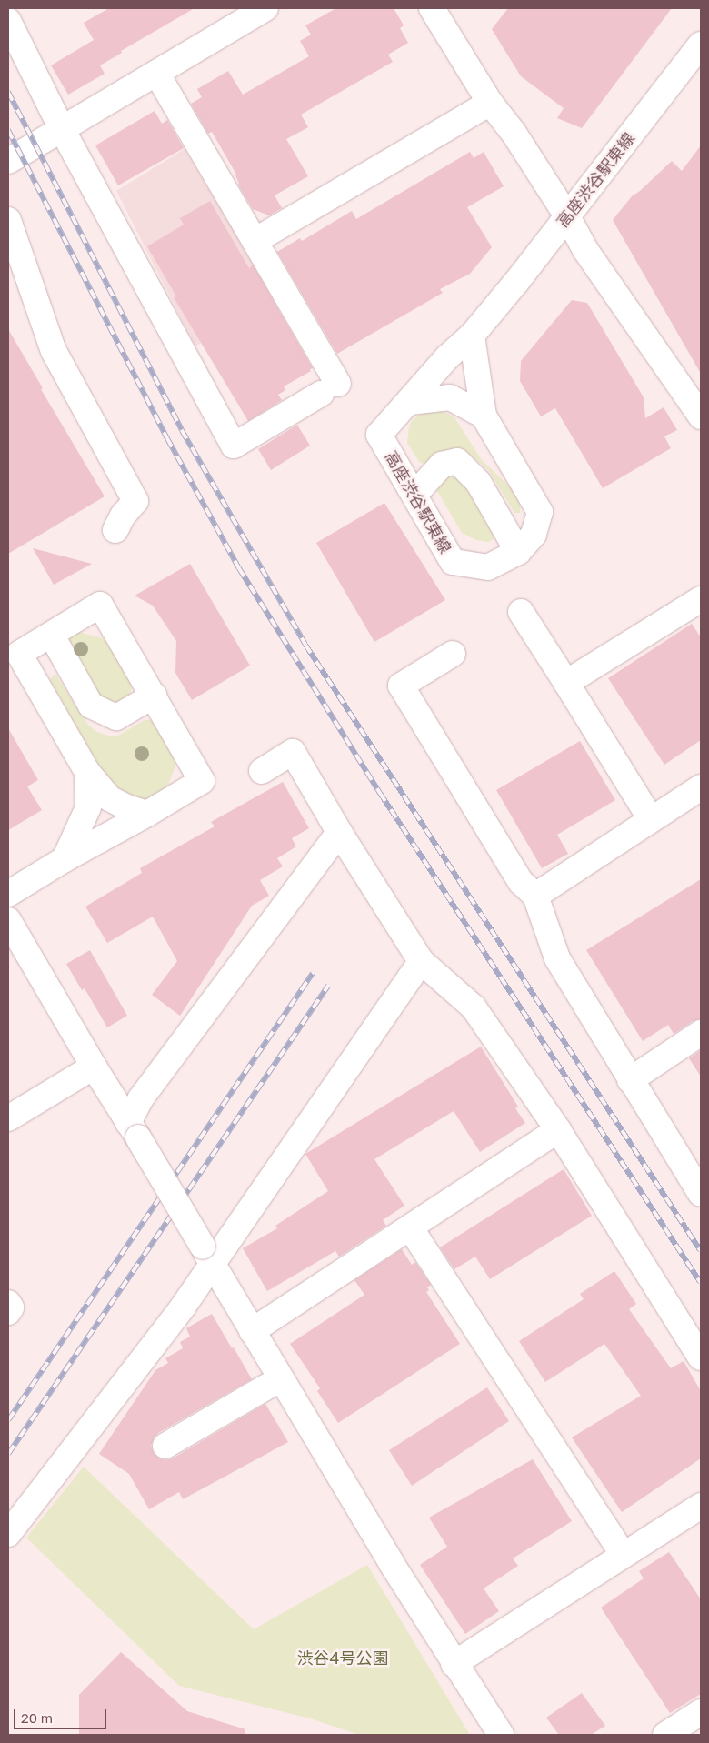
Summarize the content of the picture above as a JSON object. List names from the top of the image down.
{
  "streets": {
    "street": ["高座渋谷駅東線"]
  },
  "parks": ["渋谷4号公園"],
  "scale_bar": "20 m"
}
